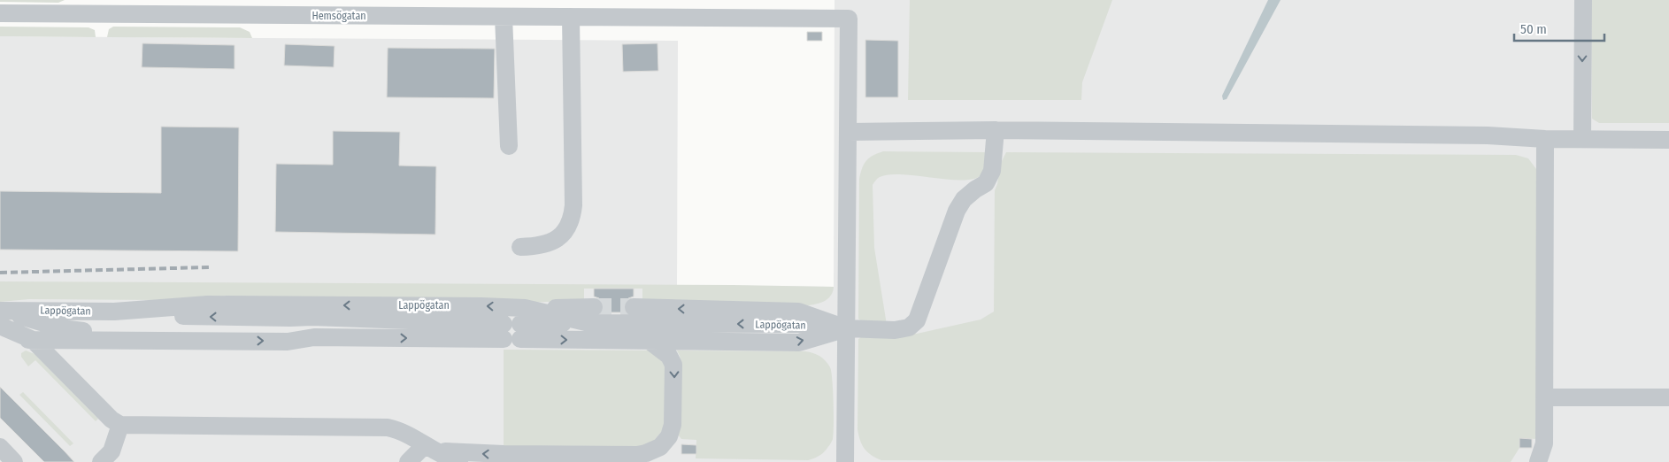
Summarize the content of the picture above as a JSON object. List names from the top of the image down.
{
  "streets": {
    "street": ["Hemsögatan", "Lappögatan"]
  },
  "scale_bar": "50 m"
}
